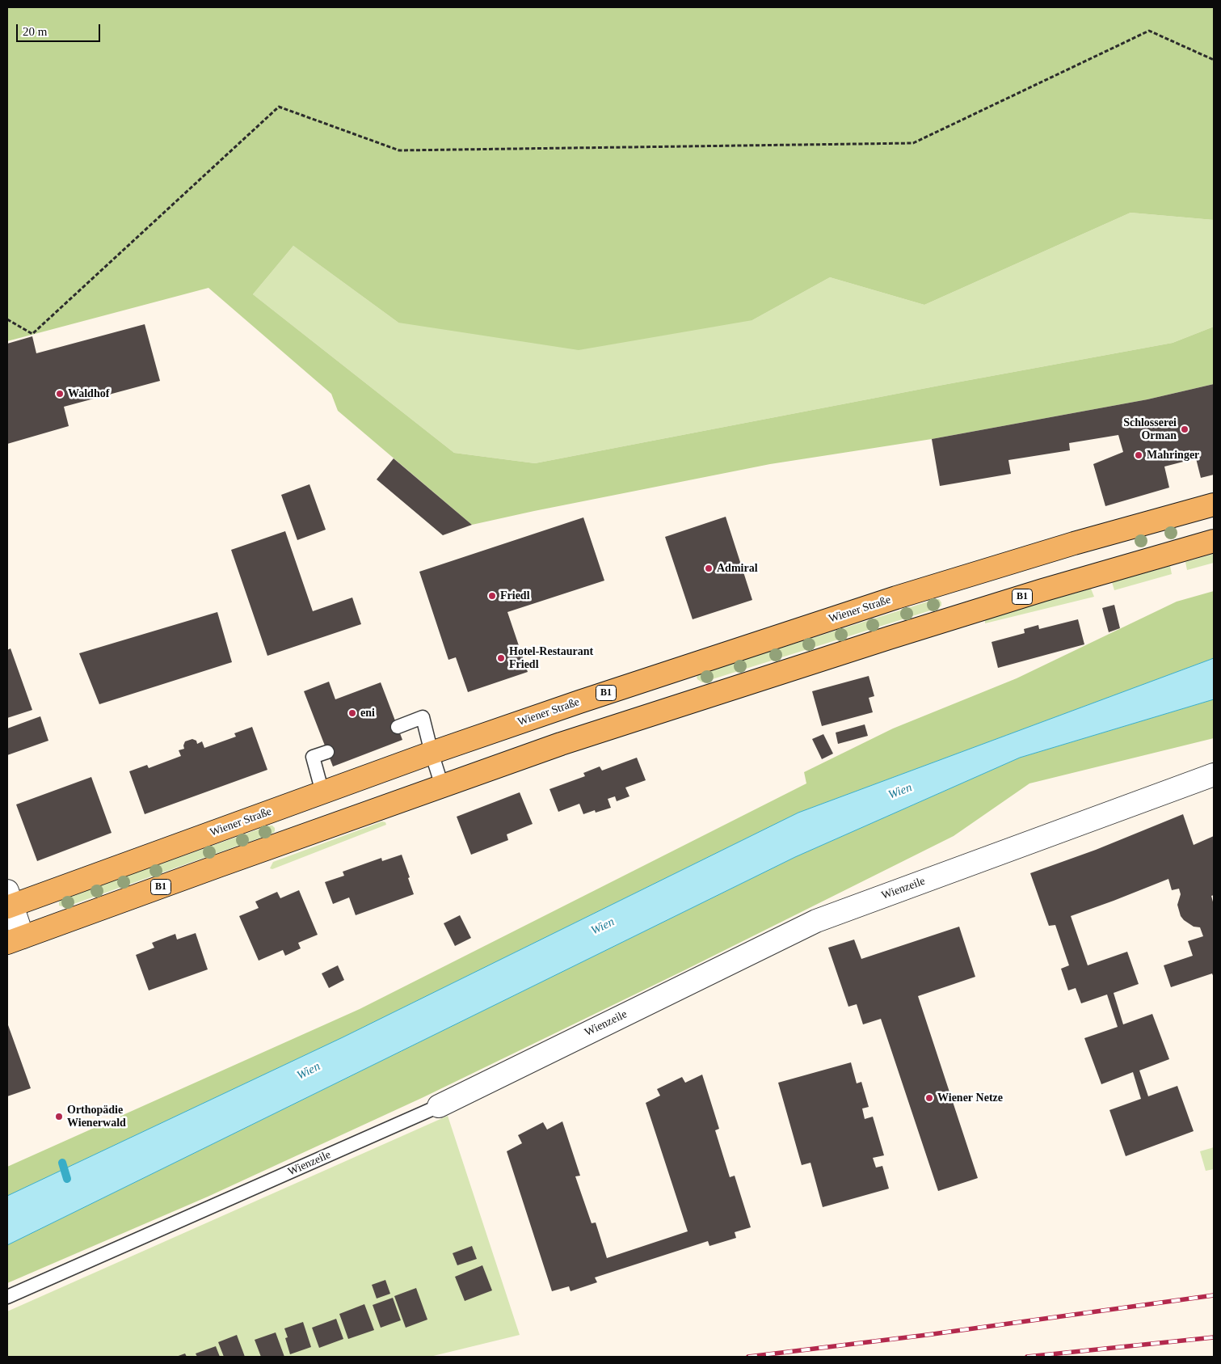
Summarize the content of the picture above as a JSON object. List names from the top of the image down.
{
  "streets": {
    "main road": ["B1", "Wiener Straße"],
    "street": ["Wienzeile"]
  },
  "water": ["Wien"],
  "places": [
    "Waldhof",
    "Schlosserei Orman",
    "Mahringer",
    "Admiral",
    "Friedl",
    "Hotel-Restaurant Friedl",
    "eni",
    "Wiener Netze",
    "Orthopädie Wienerwald"
  ],
  "scale_bar": "20 m"
}
